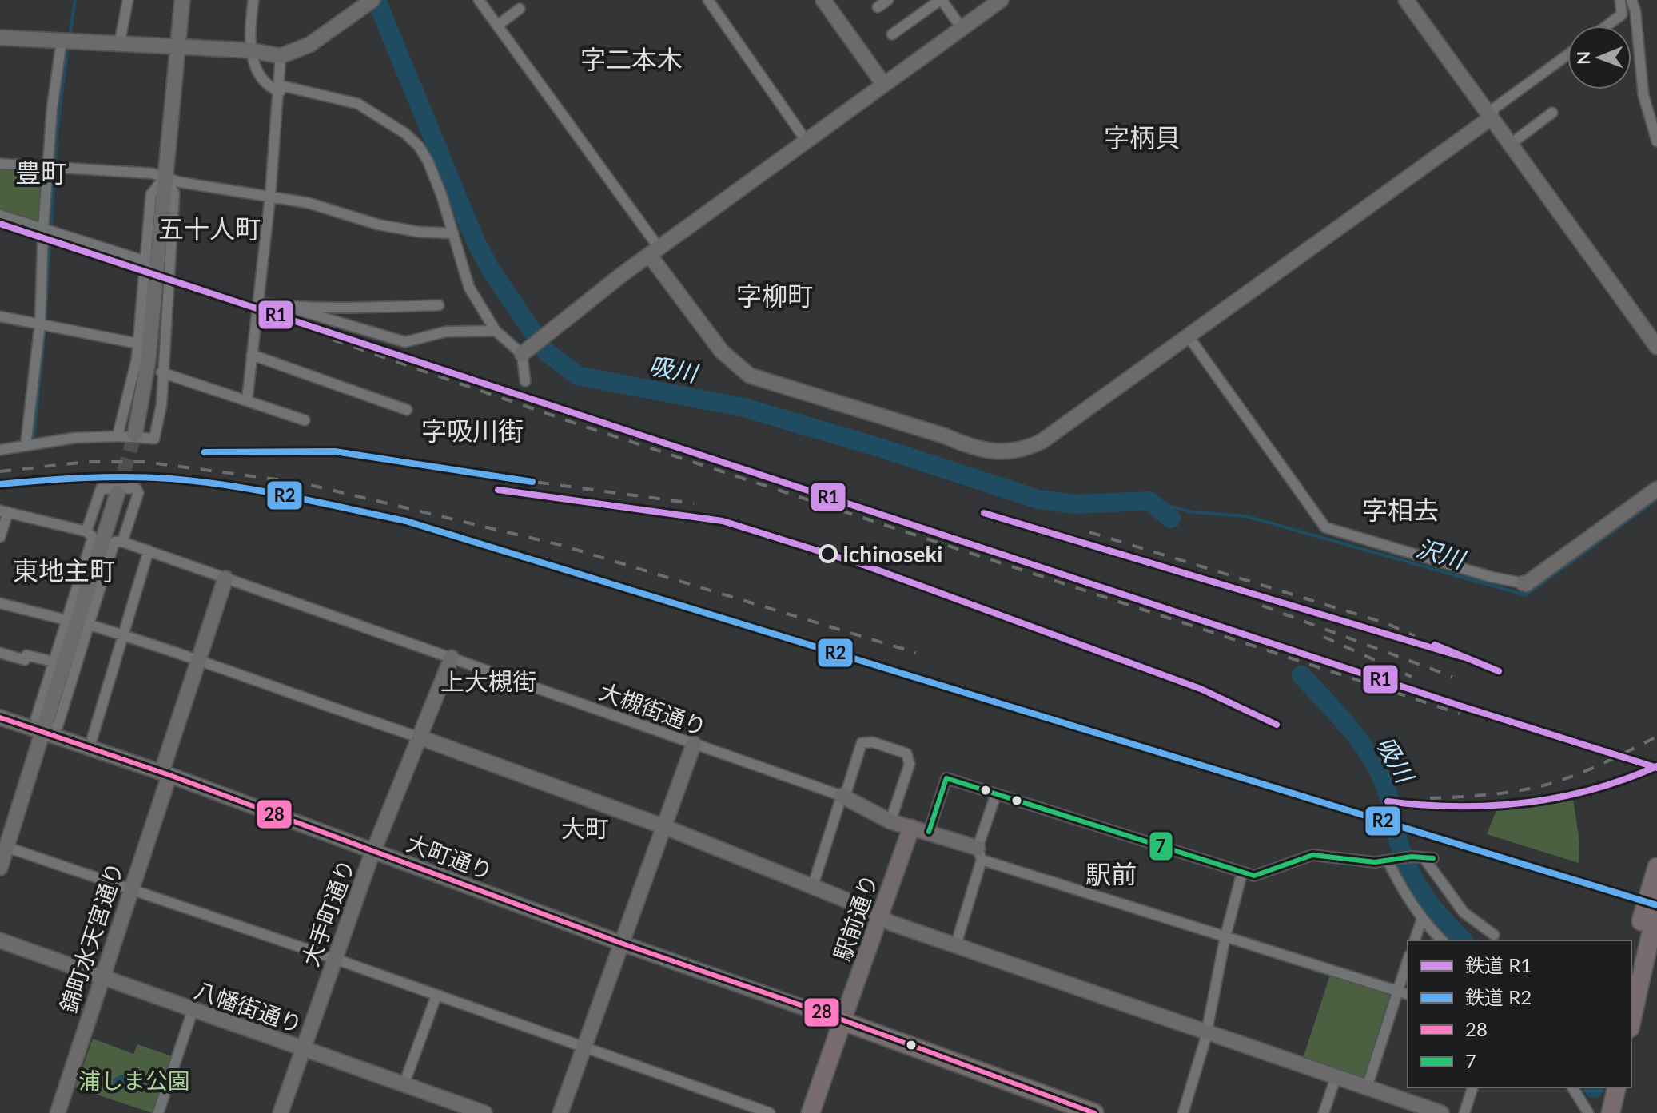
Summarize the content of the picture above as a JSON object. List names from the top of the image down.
{
  "streets": {
    "main road": ["駅前通り"],
    "street": [
      "大槻街通り",
      "大町通り",
      "大手町通り",
      "錦町水天宮通り",
      "八幡街通り"
    ]
  },
  "crossings": [
    ["大槻街通り", "大手町通り"],
    ["大槻街通り", "錦町水天宮通り"],
    ["大町通り", "大手町通り"],
    ["大町通り", "駅前通り"],
    ["大町通り", "錦町水天宮通り"],
    ["大手町通り", "八幡街通り"],
    ["錦町水天宮通り", "八幡街通り"]
  ],
  "districts": [
    "字二本木",
    "字柄貝",
    "豊町",
    "五十人町",
    "字柳町",
    "字吸川街",
    "字相去",
    "東地主町",
    "上大槻街",
    "大町",
    "駅前"
  ],
  "water": ["吸川", "沢川"],
  "parks": ["浦しま公園"],
  "places": ["Ichinoseki"],
  "lines": [
    "rail line R1",
    "rail line R2",
    "transit line 28",
    "transit line 7"
  ],
  "legend": [
    "鉄道 R1",
    "鉄道 R2",
    "28",
    "7"
  ],
  "north": "left"
}
